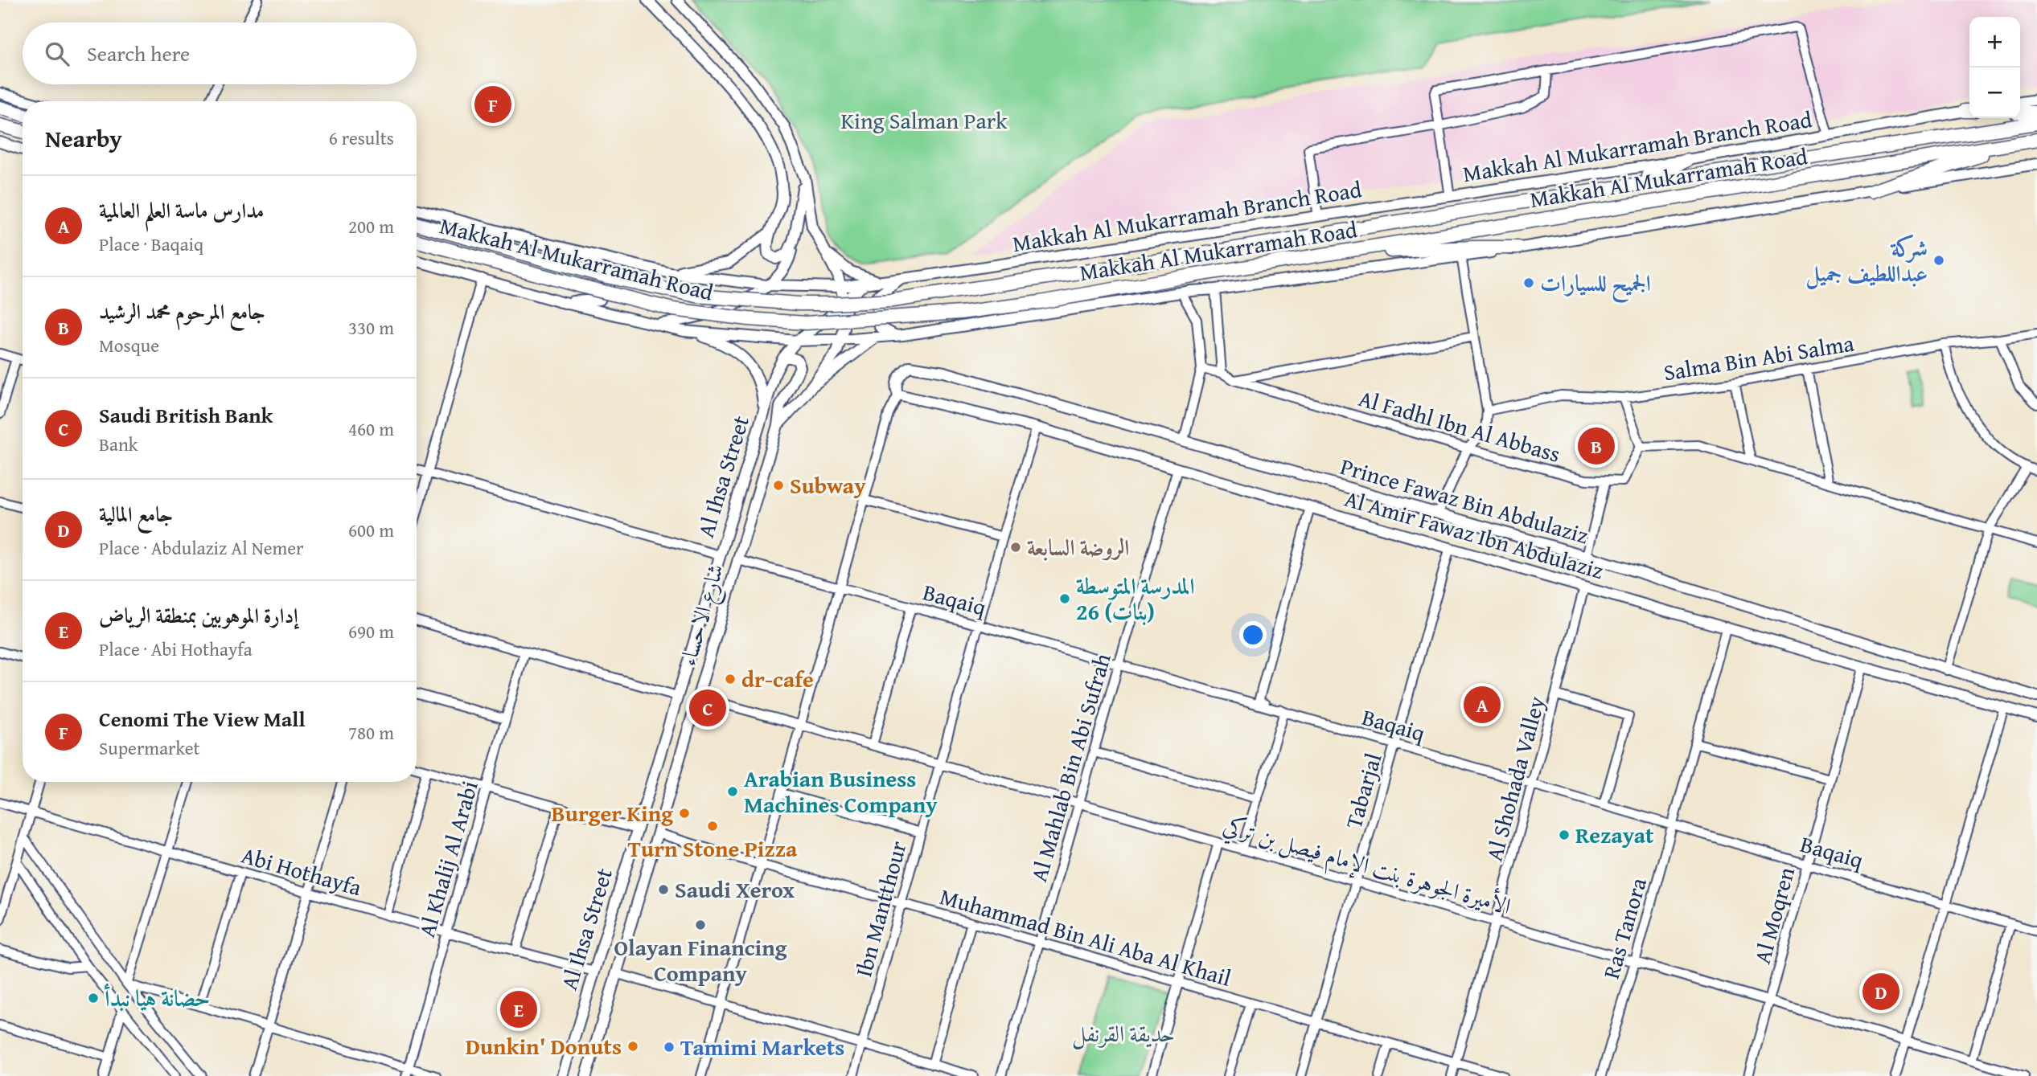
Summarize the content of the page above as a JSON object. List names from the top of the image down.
{
  "streets": {
    "highway": ["Makkah Al Mukarramah Road"],
    "main road": [
      "Makkah Al Mukarramah Branch Road",
      "Al Ihsa Street",
      "Prince Fawaz Bin Abdulaziz",
      "Al Amir Fawaz Ibn Abdulaziz",
      "شارع الاحساء"
    ],
    "street": [
      "Salma Bin Abi Salma",
      "Al Fadhl Ibn Al Abbass",
      "Baqaiq",
      "Al Mahlab Bin Abi Sufrah",
      "Al Shohada Valley",
      "Tabarjal",
      "Al Khalij Al Arabi",
      "الأميرة الجوهرة بنت الإمام فيصل بن تركي",
      "Abi Hothayfa",
      "Ibn Mantthour",
      "Al Moqren",
      "Ras Tanora",
      "Muhammad Bin Ali Aba Al Khail"
    ]
  },
  "crossings": [
    ["Al Ihsa Street", "شارع الاحساء"],
    ["Al Ihsa Street", "Abi Hothayfa"],
    ["Prince Fawaz Bin Abdulaziz", "Al Amir Fawaz Ibn Abdulaziz"],
    ["Al Amir Fawaz Ibn Abdulaziz", "Al Mahlab Bin Abi Sufrah"],
    ["Al Amir Fawaz Ibn Abdulaziz", "Al Shohada Valley"],
    ["Al Amir Fawaz Ibn Abdulaziz", "Tabarjal"],
    ["Al Amir Fawaz Ibn Abdulaziz", "Ibn Mantthour"],
    ["Al Amir Fawaz Ibn Abdulaziz", "Al Moqren"],
    ["Al Amir Fawaz Ibn Abdulaziz", "Ras Tanora"],
    ["Baqaiq", "شارع الاحساء"],
    ["Baqaiq", "Al Mahlab Bin Abi Sufrah"],
    ["Baqaiq", "Al Shohada Valley"],
    ["Baqaiq", "Tabarjal"],
    ["Baqaiq", "Ibn Mantthour"],
    ["Baqaiq", "Al Moqren"],
    ["Baqaiq", "Ras Tanora"],
    ["شارع الاحساء", "الأميرة الجوهرة بنت الإمام فيصل بن تركي"],
    ["شارع الاحساء", "Muhammad Bin Ali Aba Al Khail"],
    ["Al Mahlab Bin Abi Sufrah", "الأميرة الجوهرة بنت الإمام فيصل بن تركي"],
    ["Al Mahlab Bin Abi Sufrah", "Muhammad Bin Ali Aba Al Khail"],
    ["Al Shohada Valley", "الأميرة الجوهرة بنت الإمام فيصل بن تركي"],
    ["Al Shohada Valley", "Muhammad Bin Ali Aba Al Khail"],
    ["Tabarjal", "الأميرة الجوهرة بنت الإمام فيصل بن تركي"],
    ["Tabarjal", "Muhammad Bin Ali Aba Al Khail"],
    ["Al Khalij Al Arabi", "Abi Hothayfa"],
    ["الأميرة الجوهرة بنت الإمام فيصل بن تركي", "Ibn Mantthour"],
    ["الأميرة الجوهرة بنت الإمام فيصل بن تركي", "Al Moqren"],
    ["الأميرة الجوهرة بنت الإمام فيصل بن تركي", "Ras Tanora"],
    ["Ibn Mantthour", "Muhammad Bin Ali Aba Al Khail"]
  ],
  "parks": ["King Salman Park", "حديقة القرنفل"],
  "places": [
    "شركة عبداللطيف جميل",
    "الجميح للسيارات",
    "Subway",
    "الروضة السابعة",
    "المدرسة المتوسطة 26 (بنات)",
    "dr-cafe",
    "Arabian Business Machines Company",
    "Burger King",
    "Turn Stone Pizza",
    "Rezayat",
    "Saudi Xerox",
    "Olayan Financing Company",
    "حضانة هيا نبدأ",
    "Dunkin' Donuts",
    "Tamimi Markets"
  ],
  "page": {
    "map_buttons": ["+", "−"],
    "search": "Search here",
    "pins": [
      "F",
      "B",
      "A",
      "C",
      "D",
      "E"
    ],
    "heading": ["Nearby", "6 results"],
    "list": [
      {
        "mark": "A",
        "name": "مدارس ماسة العلم العالمية",
        "note": "Place · Baqaiq",
        "value": "200 m"
      },
      {
        "mark": "B",
        "name": "جامع المرحوم محمد الرشيد",
        "note": "Mosque",
        "value": "330 m"
      },
      {
        "mark": "C",
        "name": "Saudi British Bank",
        "note": "Bank",
        "value": "460 m"
      },
      {
        "mark": "D",
        "name": "جامع المالية",
        "note": "Place · Abdulaziz Al Nemer",
        "value": "600 m"
      },
      {
        "mark": "E",
        "name": "إدارة الموهوبين بمنطقة الرياض",
        "note": "Place · Abi Hothayfa",
        "value": "690 m"
      },
      {
        "mark": "F",
        "name": "Cenomi The View Mall",
        "note": "Supermarket",
        "value": "780 m"
      }
    ]
  }
}
